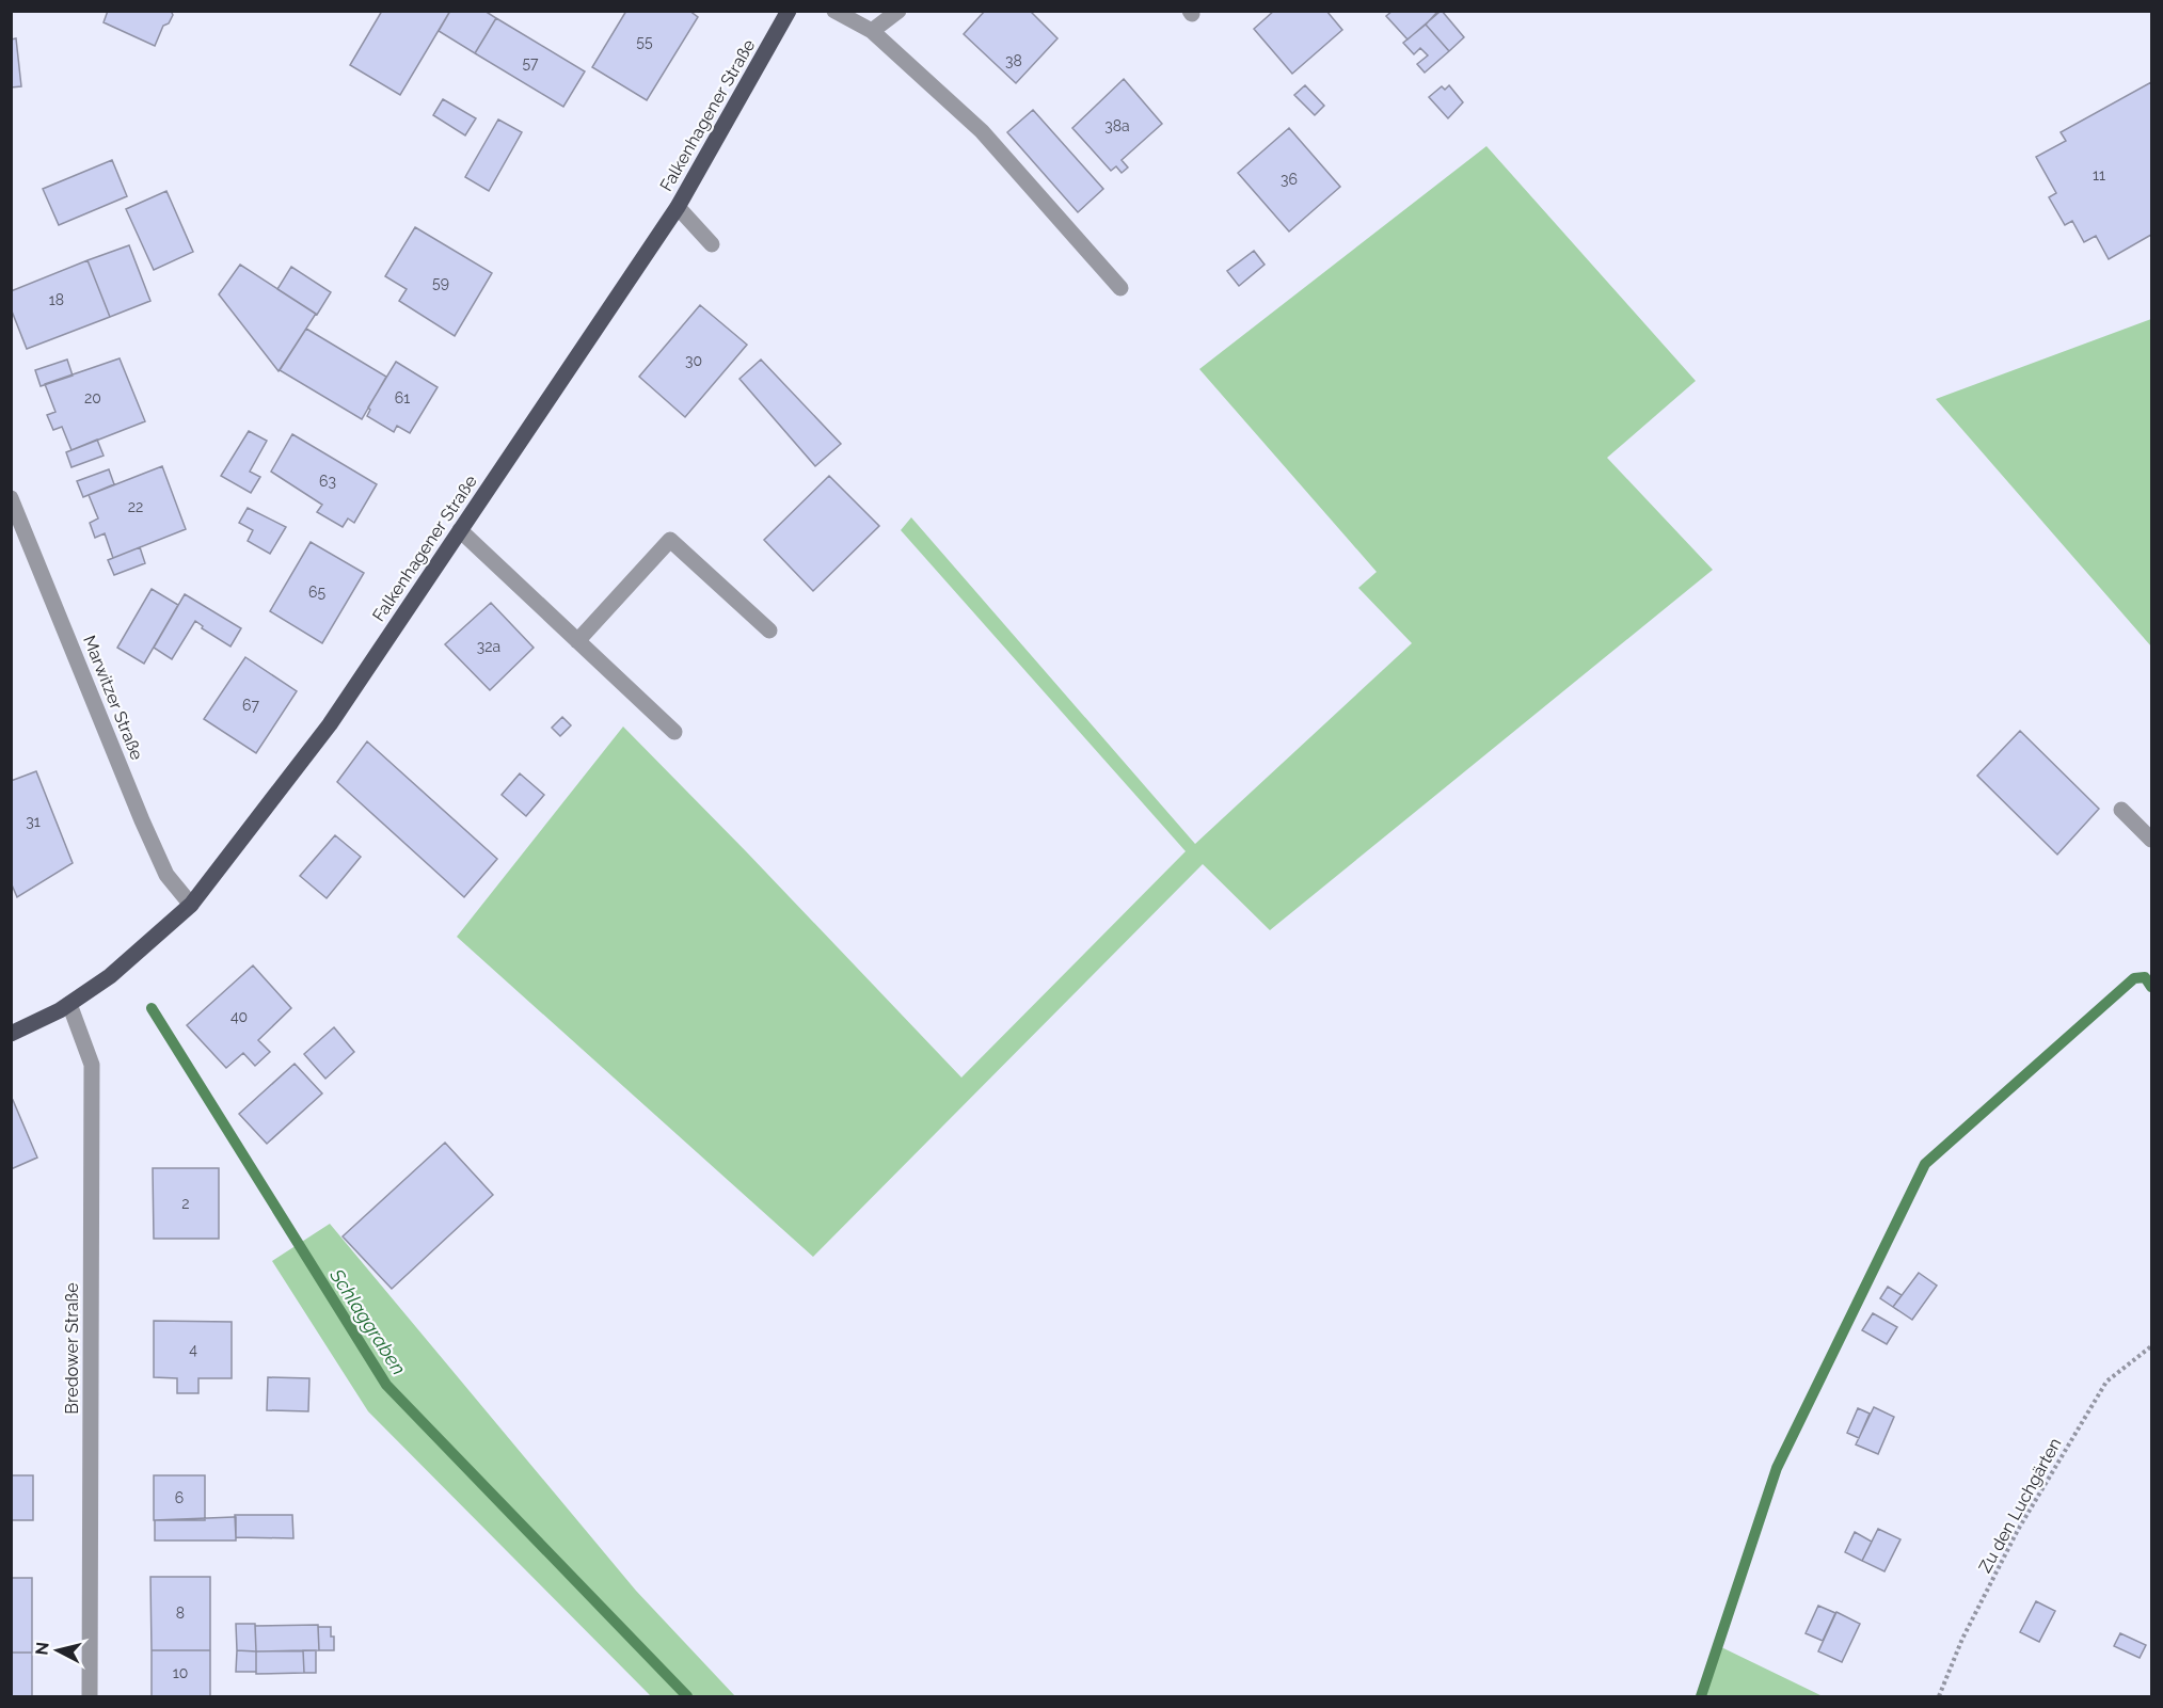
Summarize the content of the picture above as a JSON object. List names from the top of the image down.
{
  "streets": {
    "main road": ["Falkenhagener Straße"],
    "street": ["Marwitzer Straße", "Bredower Straße"],
    "path": ["Zu den Luchgärten"]
  },
  "crossings": [
    ["Falkenhagener Straße", "Marwitzer Straße"],
    ["Falkenhagener Straße", "Bredower Straße"]
  ],
  "water": ["Schlaggraben"],
  "house_numbers": [
    "55",
    "38",
    "57",
    "38a",
    "11",
    "36",
    "59",
    "18",
    "30",
    "20",
    "61",
    "63",
    "22",
    "65",
    "32a",
    "67",
    "31",
    "40",
    "2",
    "4",
    "6",
    "8",
    "10"
  ],
  "north": "left"
}
